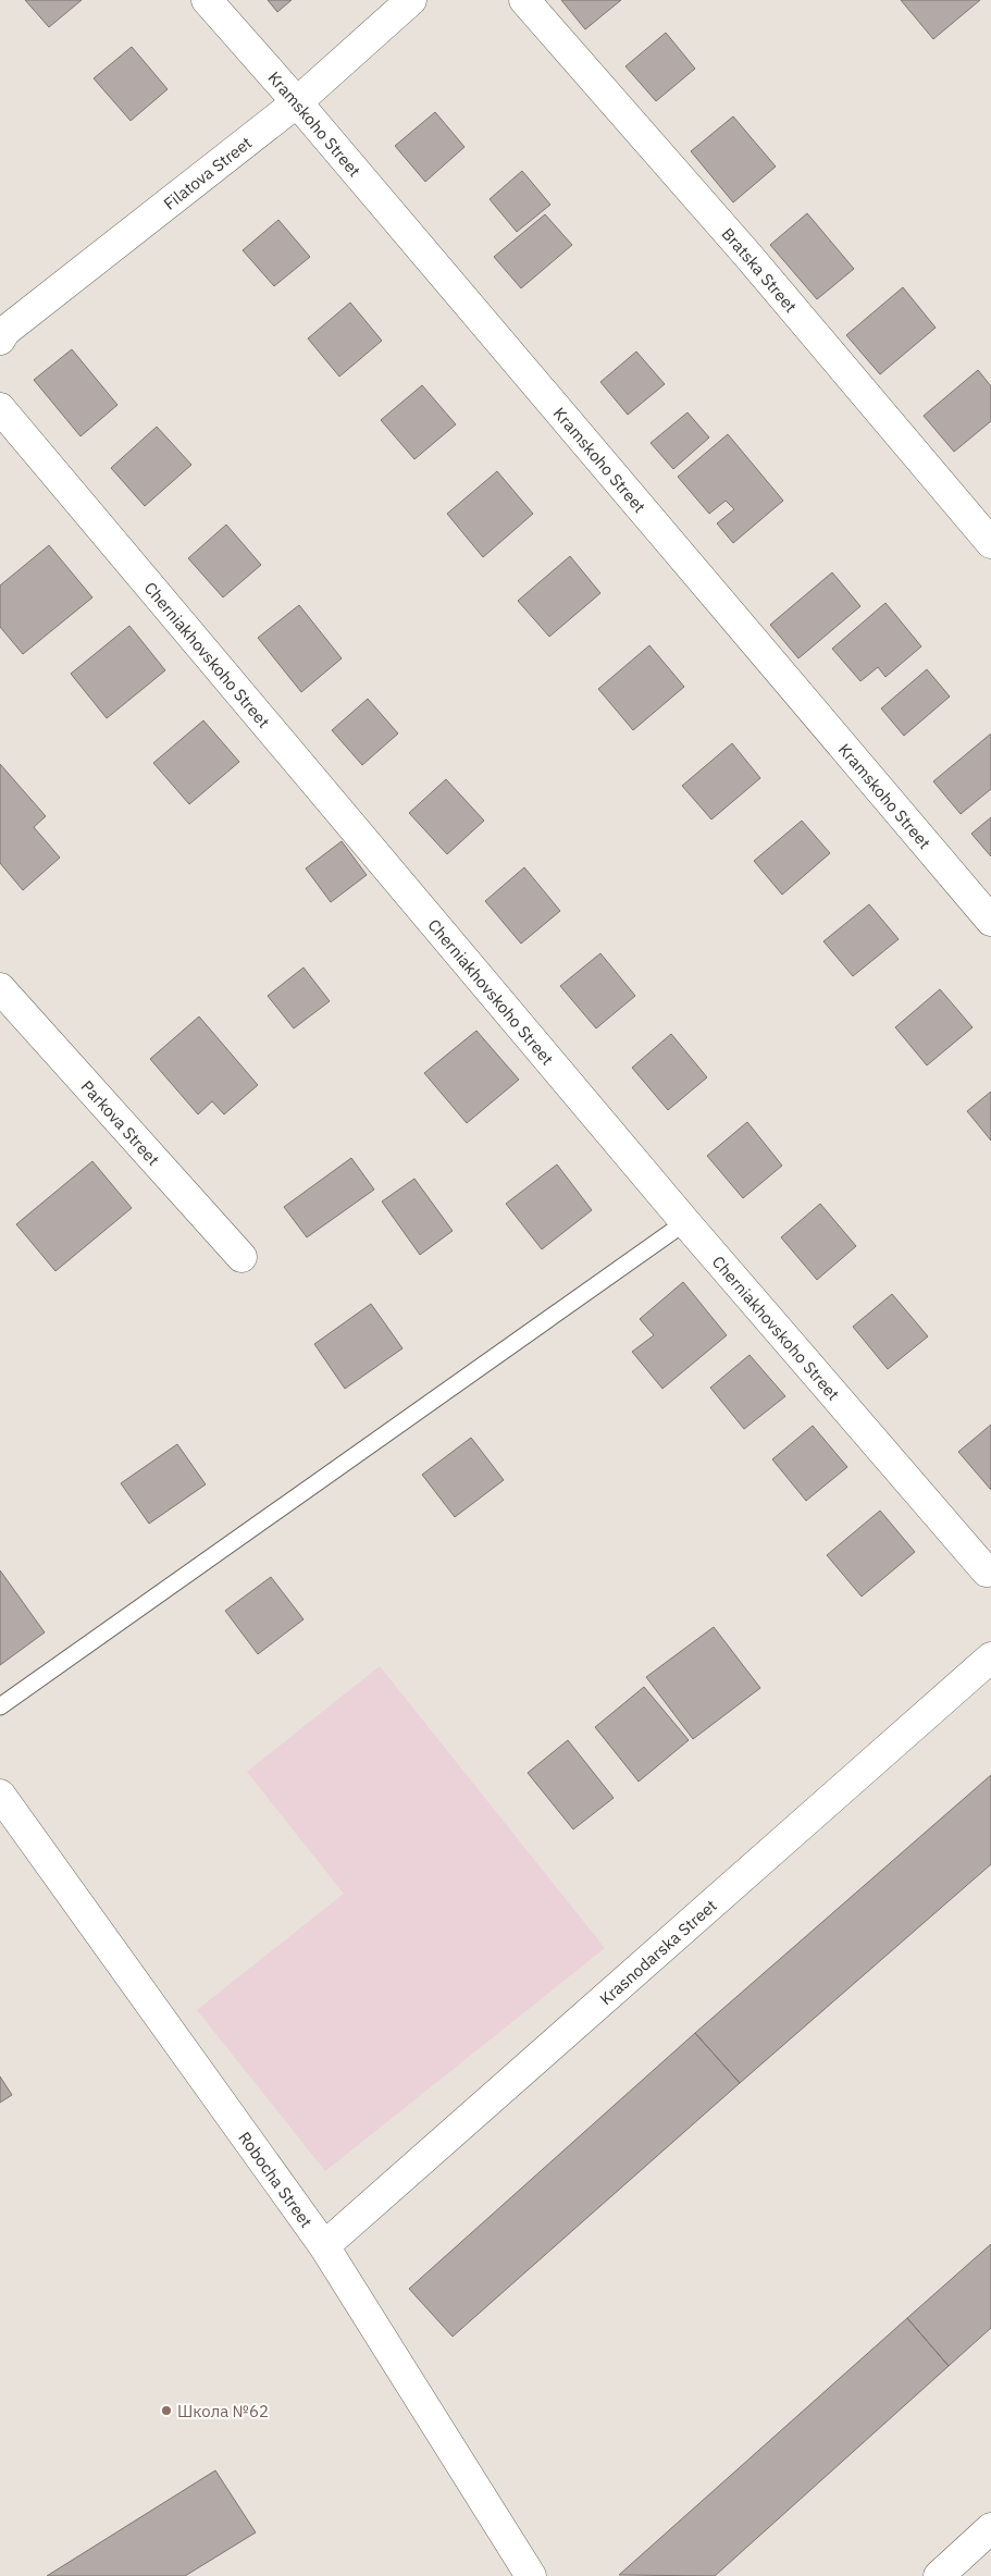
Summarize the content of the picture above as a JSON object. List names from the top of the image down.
{
  "streets": {
    "street": [
      "Kramskoho Street",
      "Filatova Street",
      "Bratska Street",
      "Cherniakhovskoho Street",
      "Parkova Street",
      "Krasnodarska Street",
      "Robocha Street"
    ]
  },
  "crossings": [
    ["Kramskoho Street", "Filatova Street"],
    ["Krasnodarska Street", "Robocha Street"]
  ],
  "places": ["Школа №62"]
}
